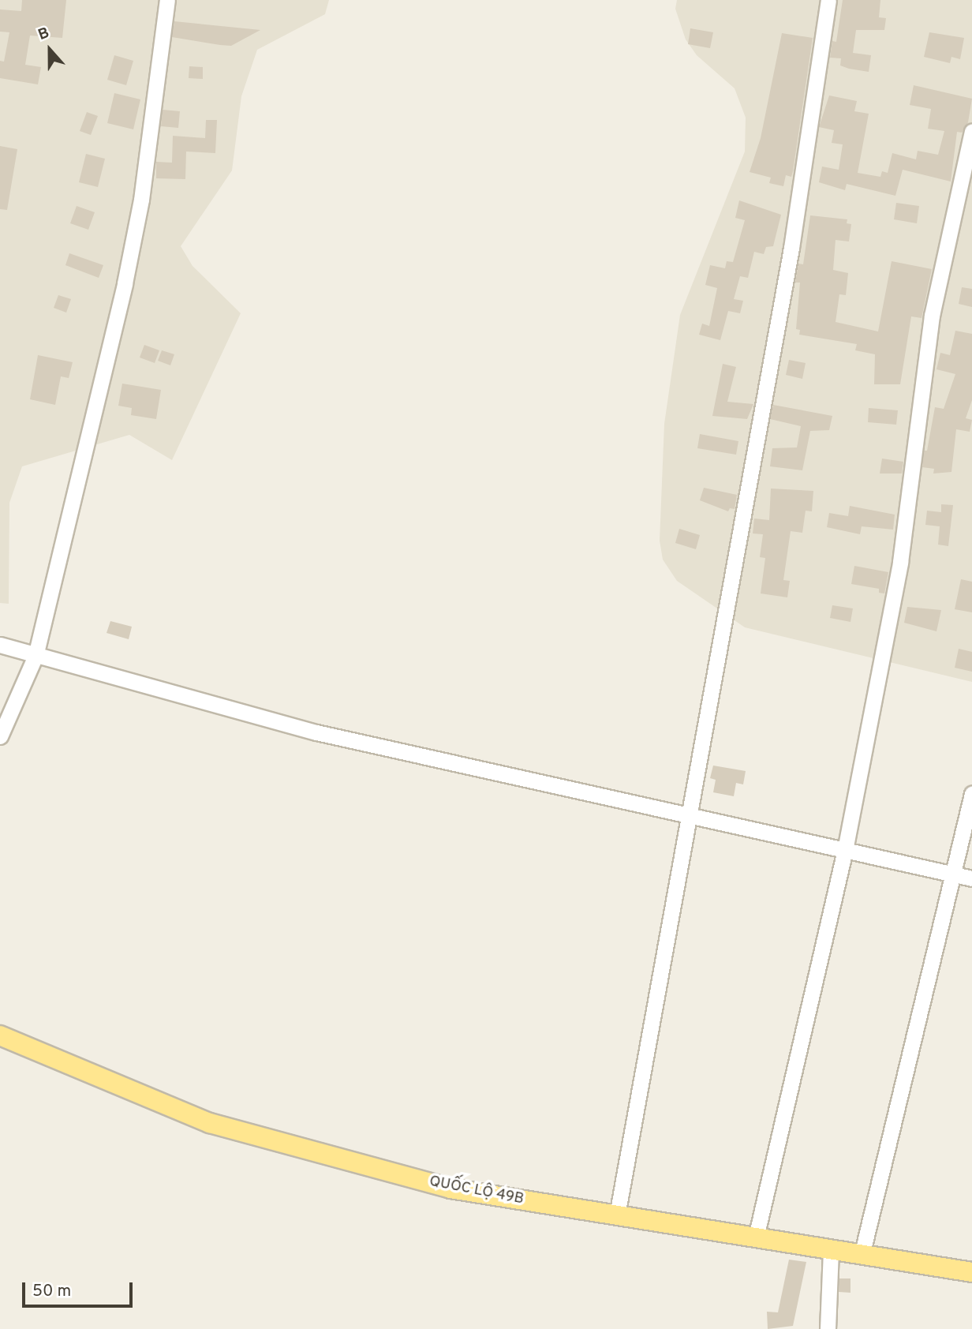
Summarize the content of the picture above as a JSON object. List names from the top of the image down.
{
  "streets": {
    "main road": ["QUỐC LỘ 49B"]
  },
  "scale_bar": "50 m",
  "north": "top"
}
